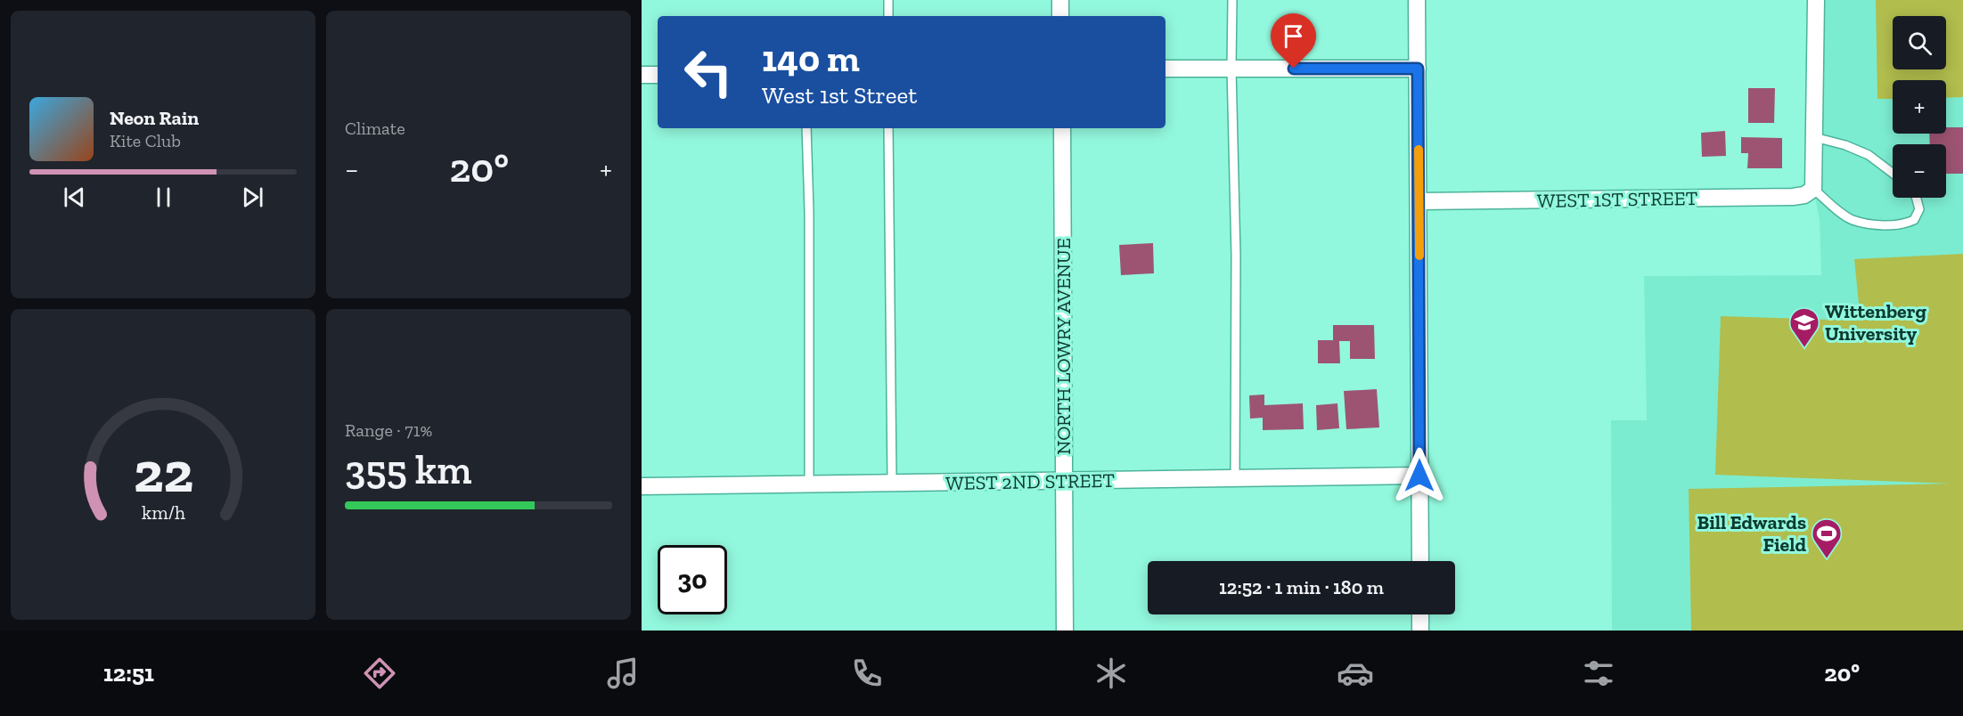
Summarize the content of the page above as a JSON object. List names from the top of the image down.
{
  "streets": {
    "street": ["WEST 1ST STREET", "NORTH LOWRY AVENUE", "WEST 2ND STREET"]
  },
  "crossings": [
    ["NORTH LOWRY AVENUE", "WEST 2ND STREET"]
  ],
  "places": {
    "school or university": ["Wittenberg University"],
    "sports": ["Bill Edwards Field"]
  },
  "page": {
    "tile": [
      "Climate",
      ["Range · 71%", "355 km"]
    ],
    "map_buttons": ["+", "−"],
    "turn": ["140 m", "West 1st Street"],
    "song": ["Neon Rain", "Kite Club"],
    "heat": ["−", "20°", "+"],
    "limit": "30",
    "trip": "12:52 · 1 min · 180 m",
    "tabs": ["12:51", "20°"],
    "gauge": ["22", "km/h"]
  }
}
